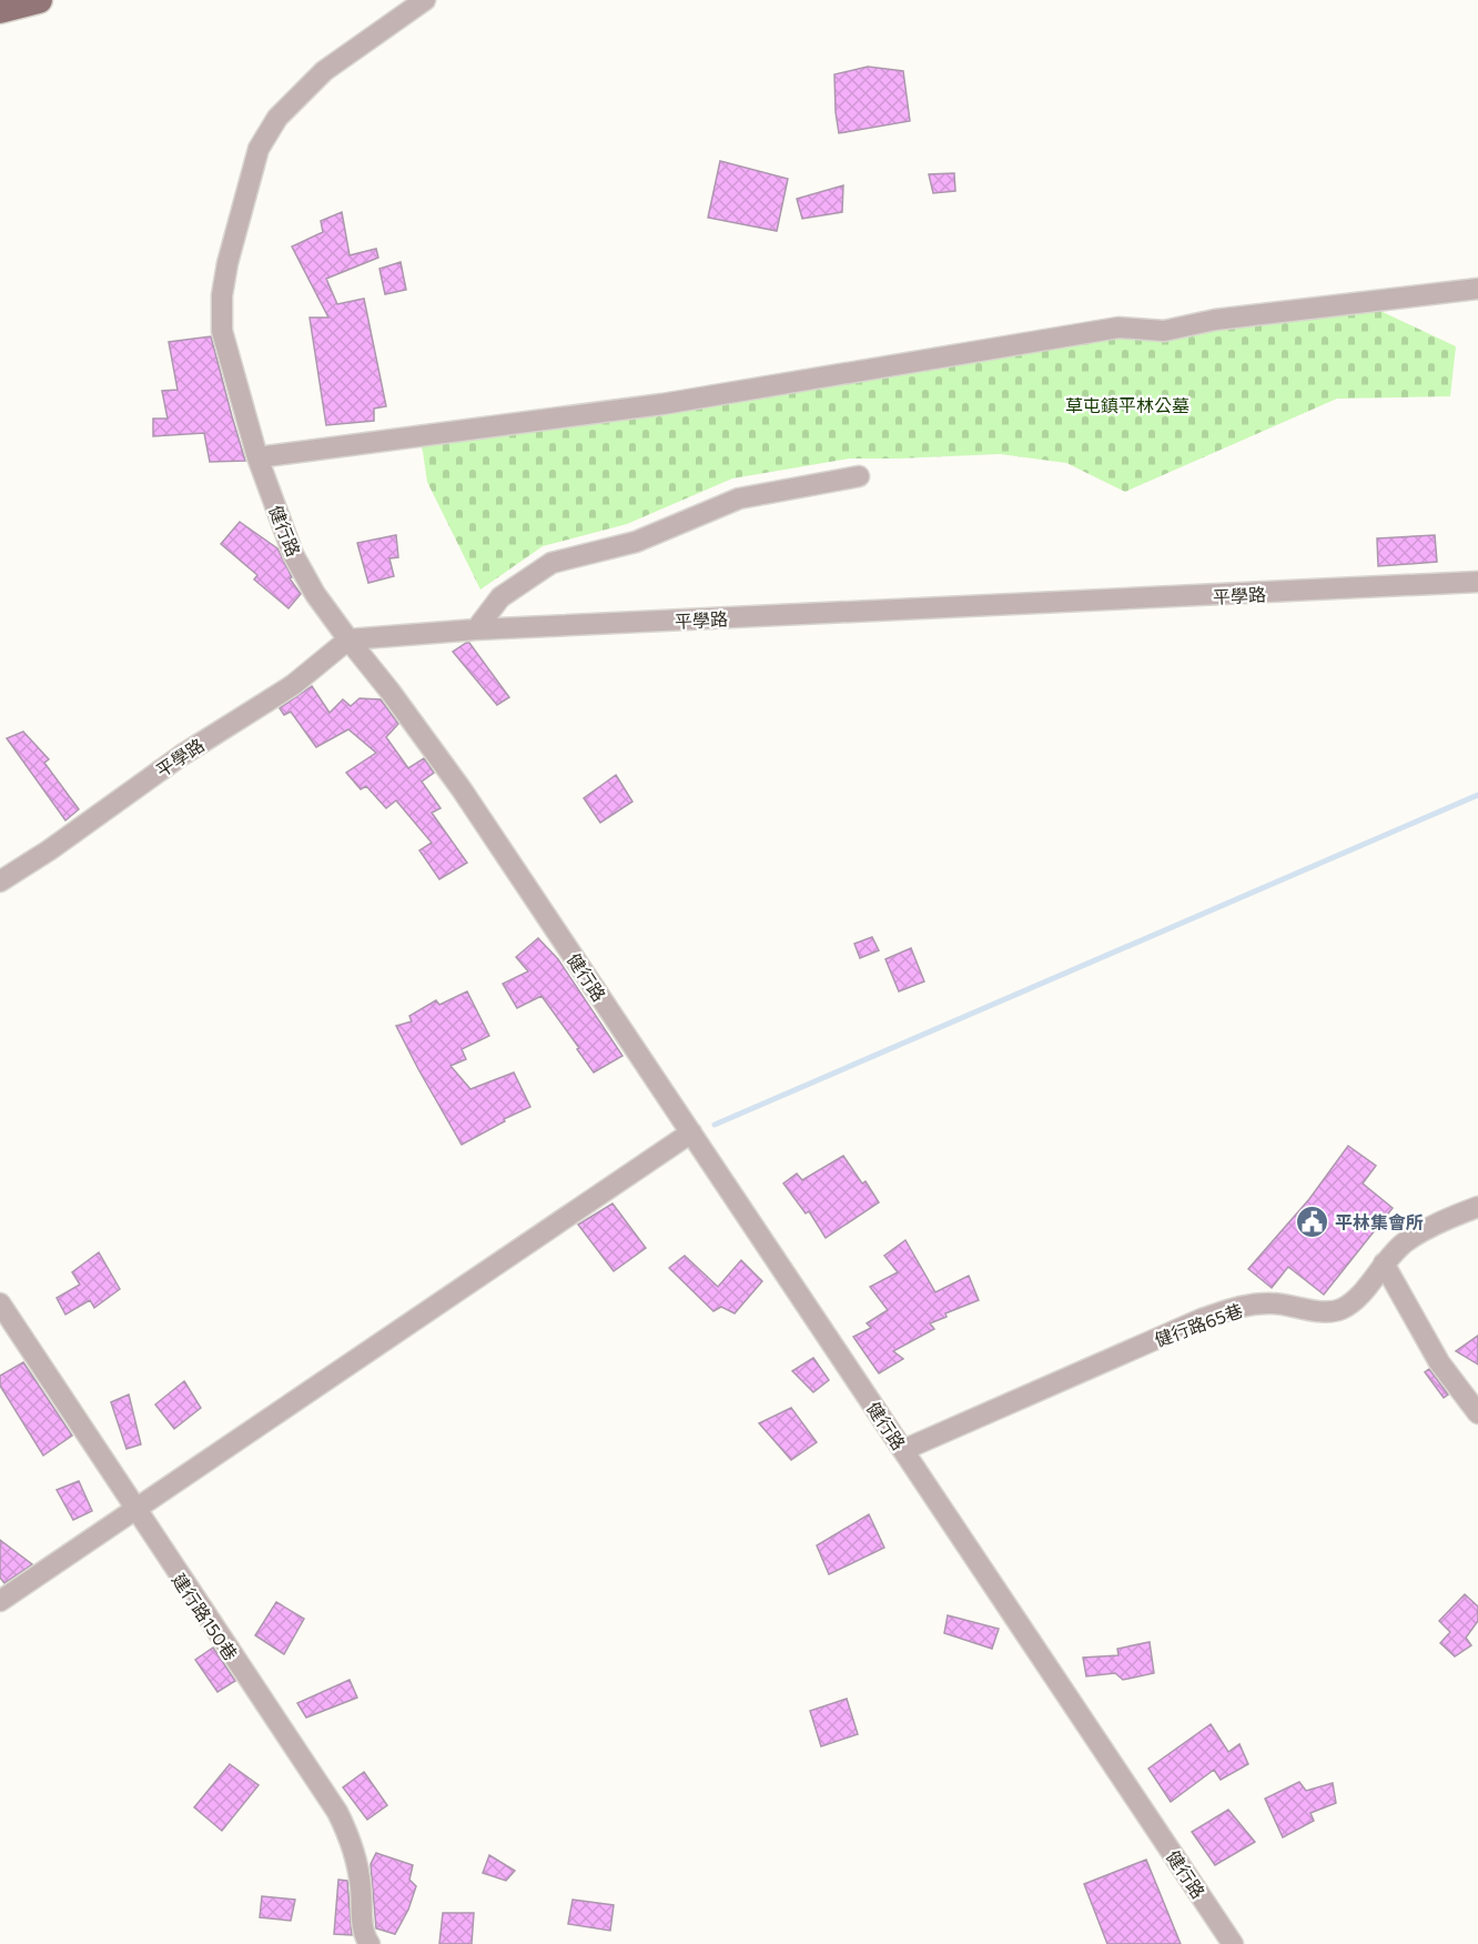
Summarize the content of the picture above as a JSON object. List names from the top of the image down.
{
  "streets": {
    "street": [
      "健行路",
      "平學路",
      "健行路65巷",
      "建行路150巷"
    ]
  },
  "crossings": [
    ["健行路", "平學路"],
    ["健行路", "健行路65巷"]
  ],
  "parks": ["草屯鎮平林公墓"],
  "places": {
    "public building": ["平林集會所"]
  }
}
